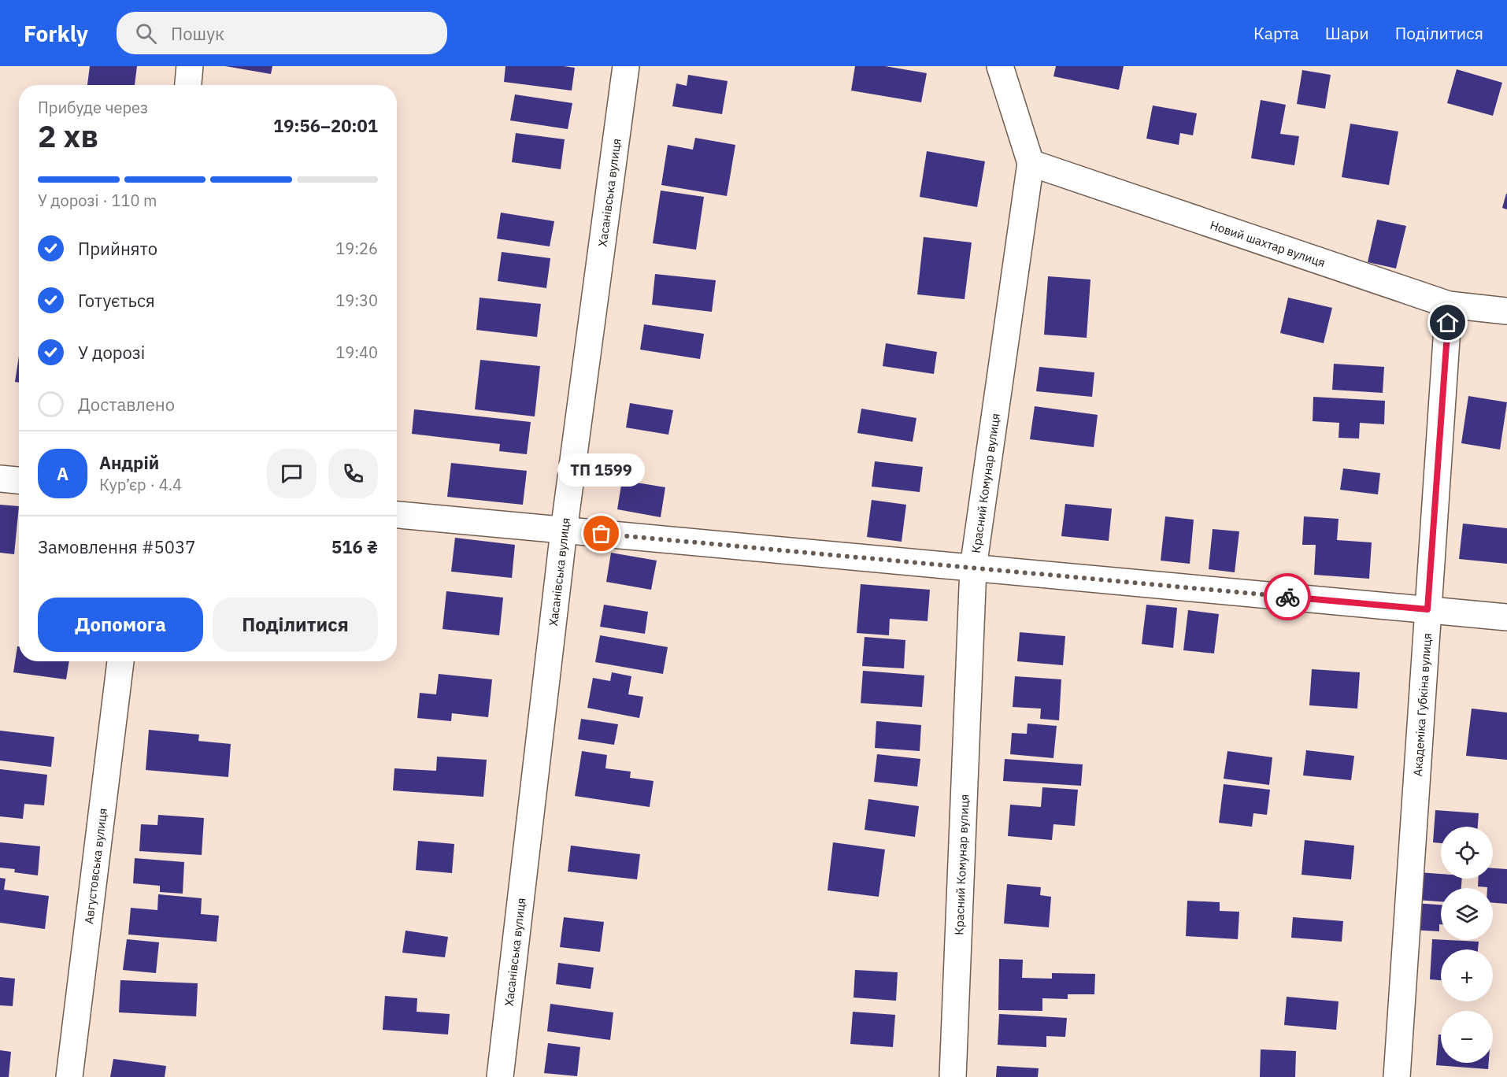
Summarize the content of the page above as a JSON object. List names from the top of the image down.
{
  "streets": {
    "street": [
      "Хасанівська вулиця",
      "Новий шахтар вулиця",
      "Красний Комунар вулиця",
      "Академіка Губкіна вулиця",
      "Августовська вулиця"
    ]
  },
  "crossings": [
    ["Новий шахтар вулиця", "Красний Комунар вулиця"],
    ["Новий шахтар вулиця", "Академіка Губкіна вулиця"]
  ],
  "places": ["ТП 1599"],
  "page": {
    "header": "Forkly",
    "search": "Пошук",
    "nav": ["Карта", "Шари", "Поділитися"],
    "heading": ["2 хв", "Прибуде через", "19:56–20:01"],
    "panel": [
      "Андрій",
      "Кур’єр · 4.4",
      "Замовлення #5037",
      "516 ₴"
    ],
    "bar": "У дорозі · 110 m",
    "list": [
      ["Прийнято", "19:26"],
      ["Готується", "19:30"],
      ["У дорозі", "19:40"],
      "Доставлено"
    ],
    "round": "А",
    "bubble": "ТП 1599",
    "buttons": ["Допомога", "Поділитися"],
    "map_buttons": ["+", "−"]
  }
}
